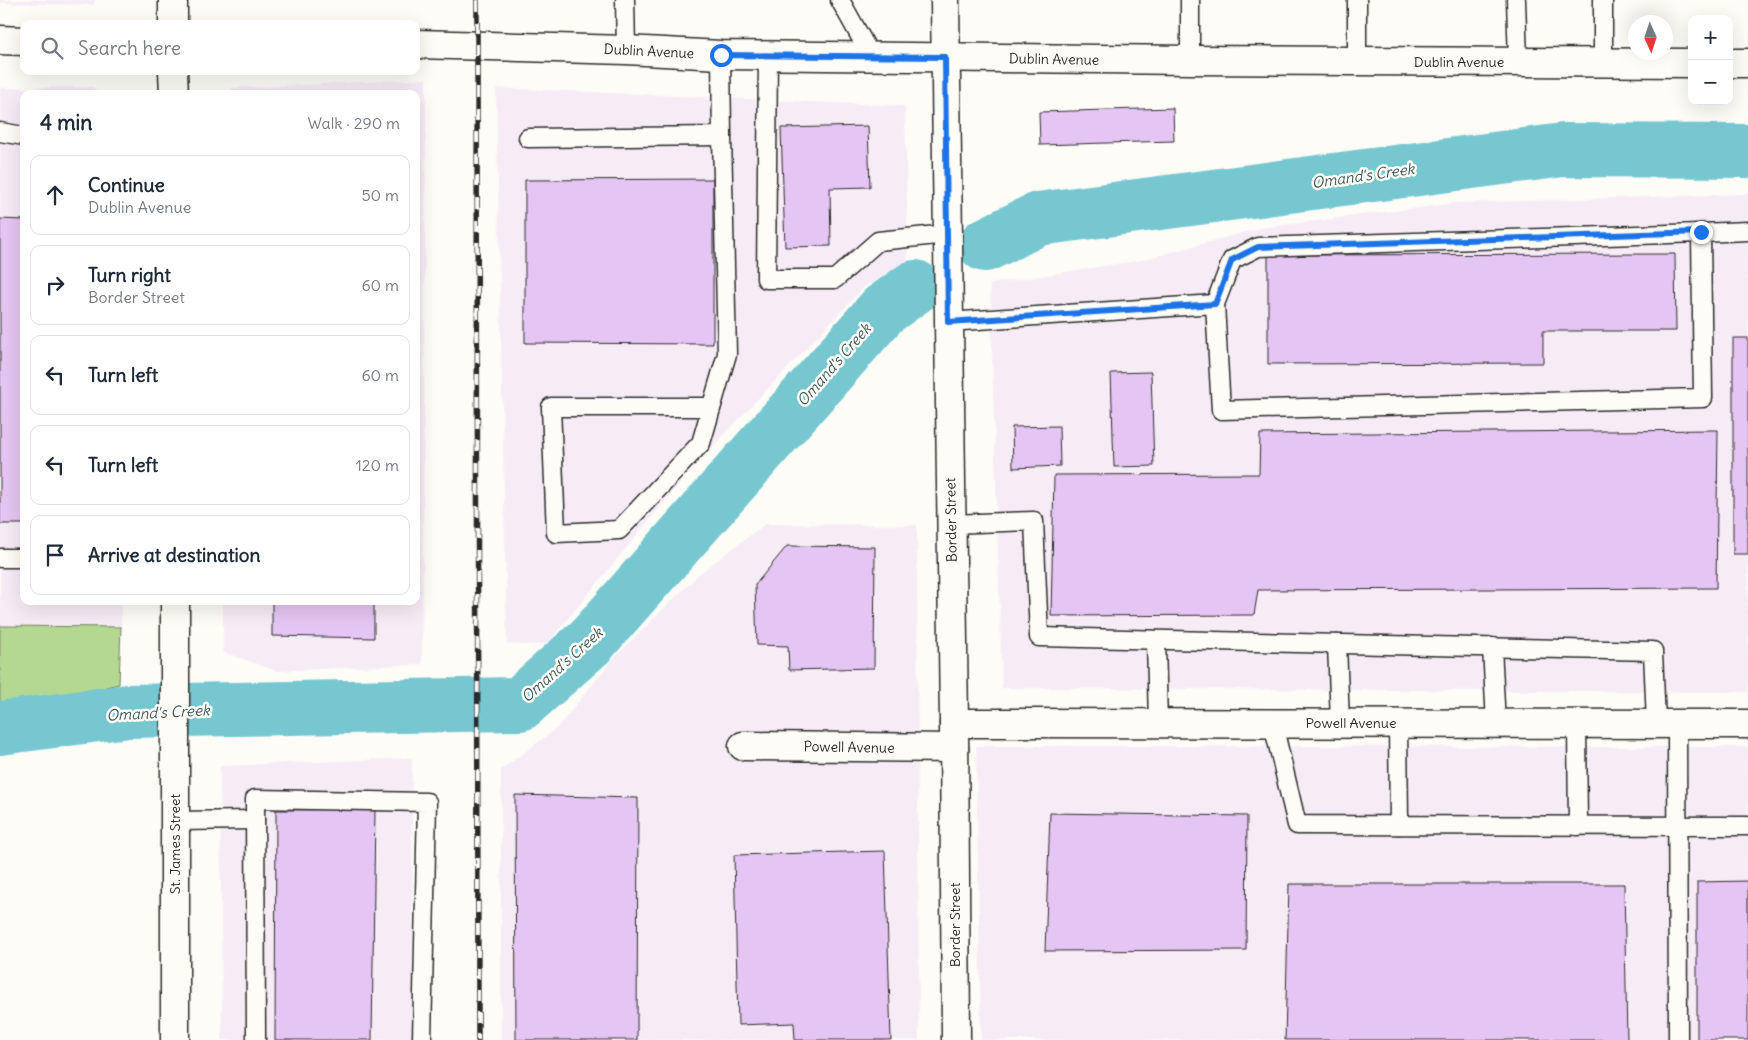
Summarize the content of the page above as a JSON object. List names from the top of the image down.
{
  "streets": {
    "street": [
      "Dublin Avenue",
      "Border Street",
      "Powell Avenue",
      "St. James Street"
    ]
  },
  "crossings": [
    ["Dublin Avenue", "Border Street"],
    ["Border Street", "Powell Avenue"]
  ],
  "water": ["Omand's Creek"],
  "north": "bottom",
  "page": {
    "map_buttons": ["+", "−"],
    "search": "Search here",
    "heading": ["4 min", "Walk · 290 m"],
    "list": [
      ["Continue", "Dublin Avenue", "50 m"],
      ["Turn right", "Border Street", "60 m"],
      ["Turn left", "60 m"],
      ["Turn left", "120 m"],
      "Arrive at destination"
    ]
  }
}
